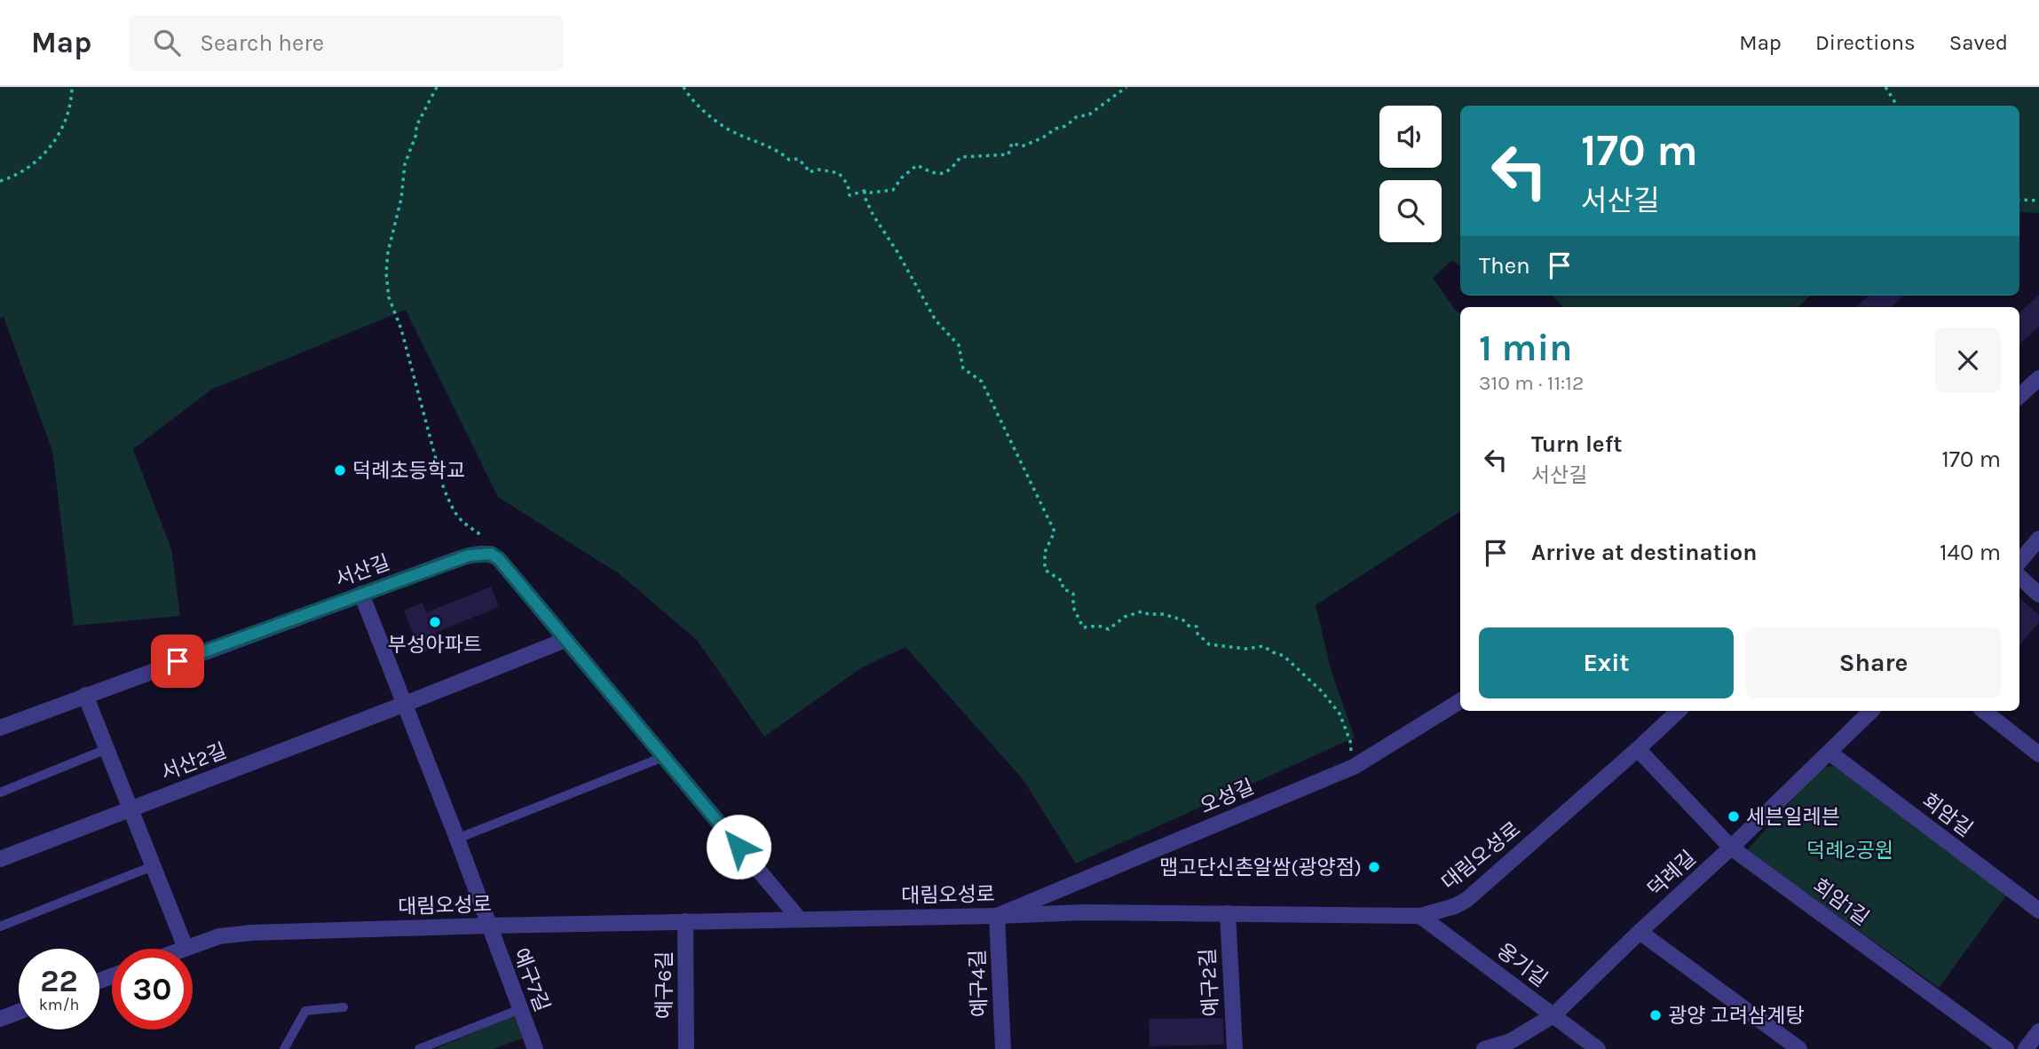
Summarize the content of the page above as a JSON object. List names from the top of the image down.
{
  "streets": {
    "street": [
      "서산길",
      "서산2길",
      "오성길",
      "회암길",
      "대림오성로",
      "덕례길",
      "회암1길",
      "옹기길",
      "예구7길",
      "예구2길",
      "예구4길",
      "예구6길"
    ]
  },
  "crossings": [
    ["서산길", "서산2길"],
    ["서산길", "대림오성로"],
    ["오성길", "대림오성로"],
    ["오성길", "예구4길"],
    ["회암길", "덕례길"],
    ["대림오성로", "회암1길"],
    ["대림오성로", "옹기길"],
    ["대림오성로", "예구7길"],
    ["대림오성로", "예구2길"],
    ["대림오성로", "예구4길"],
    ["대림오성로", "예구6길"],
    ["덕례길", "회암1길"],
    ["덕례길", "옹기길"]
  ],
  "parks": ["덕례2공원"],
  "places": [
    "덕례초등학교",
    "부성아파트",
    "세븐일레븐",
    "맵고단신촌알쌈(광양점)",
    "광양 고려삼계탕"
  ],
  "page": {
    "header": "Map",
    "search": "Search here",
    "nav": ["Map", "Directions", "Saved"],
    "turn": ["170 m", "서산길"],
    "then": "Then",
    "heading": ["1 min", "310 m · 11:12"],
    "list": [
      {
        "name": "Turn left",
        "note": "서산길",
        "value": "170 m"
      },
      {
        "name": "Arrive at destination",
        "value": "140 m"
      }
    ],
    "buttons": ["Exit", "Share"],
    "speed": "22 km/h",
    "limit": "30"
  }
}
